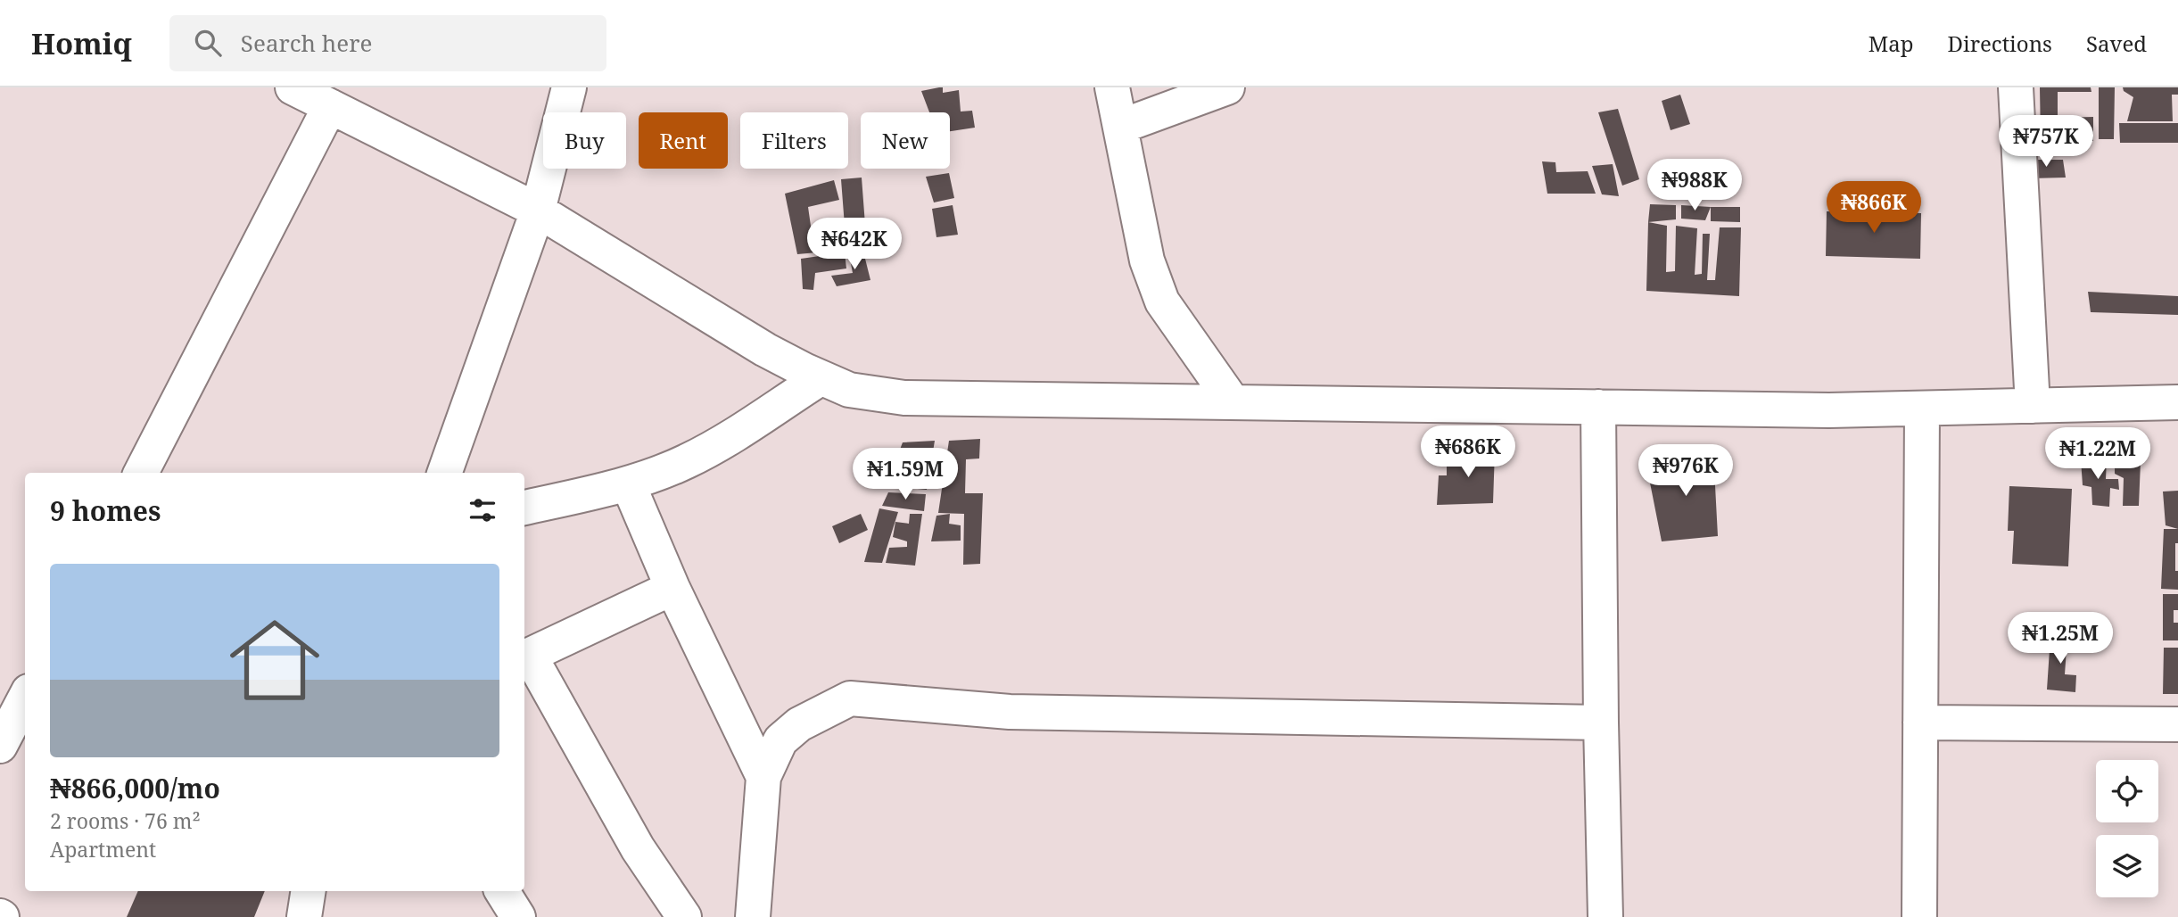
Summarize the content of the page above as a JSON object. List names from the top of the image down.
{
  "page": {
    "header": "Homiq",
    "search": "Search here",
    "nav": ["Map", "Directions", "Saved"],
    "chip": [
      "Buy",
      "Rent",
      "Filters",
      "New"
    ],
    "price": [
      "₦757K",
      "₦988K",
      "₦866K",
      "₦642K",
      "₦686K",
      "₦1.22M",
      "₦976K",
      "₦1.59M",
      "₦1.25M"
    ],
    "heading": "9 homes",
    "list": [
      {
        "name": "₦866,000/mo",
        "note": "2 rooms · 76 m² · Apartment"
      }
    ]
  }
}
